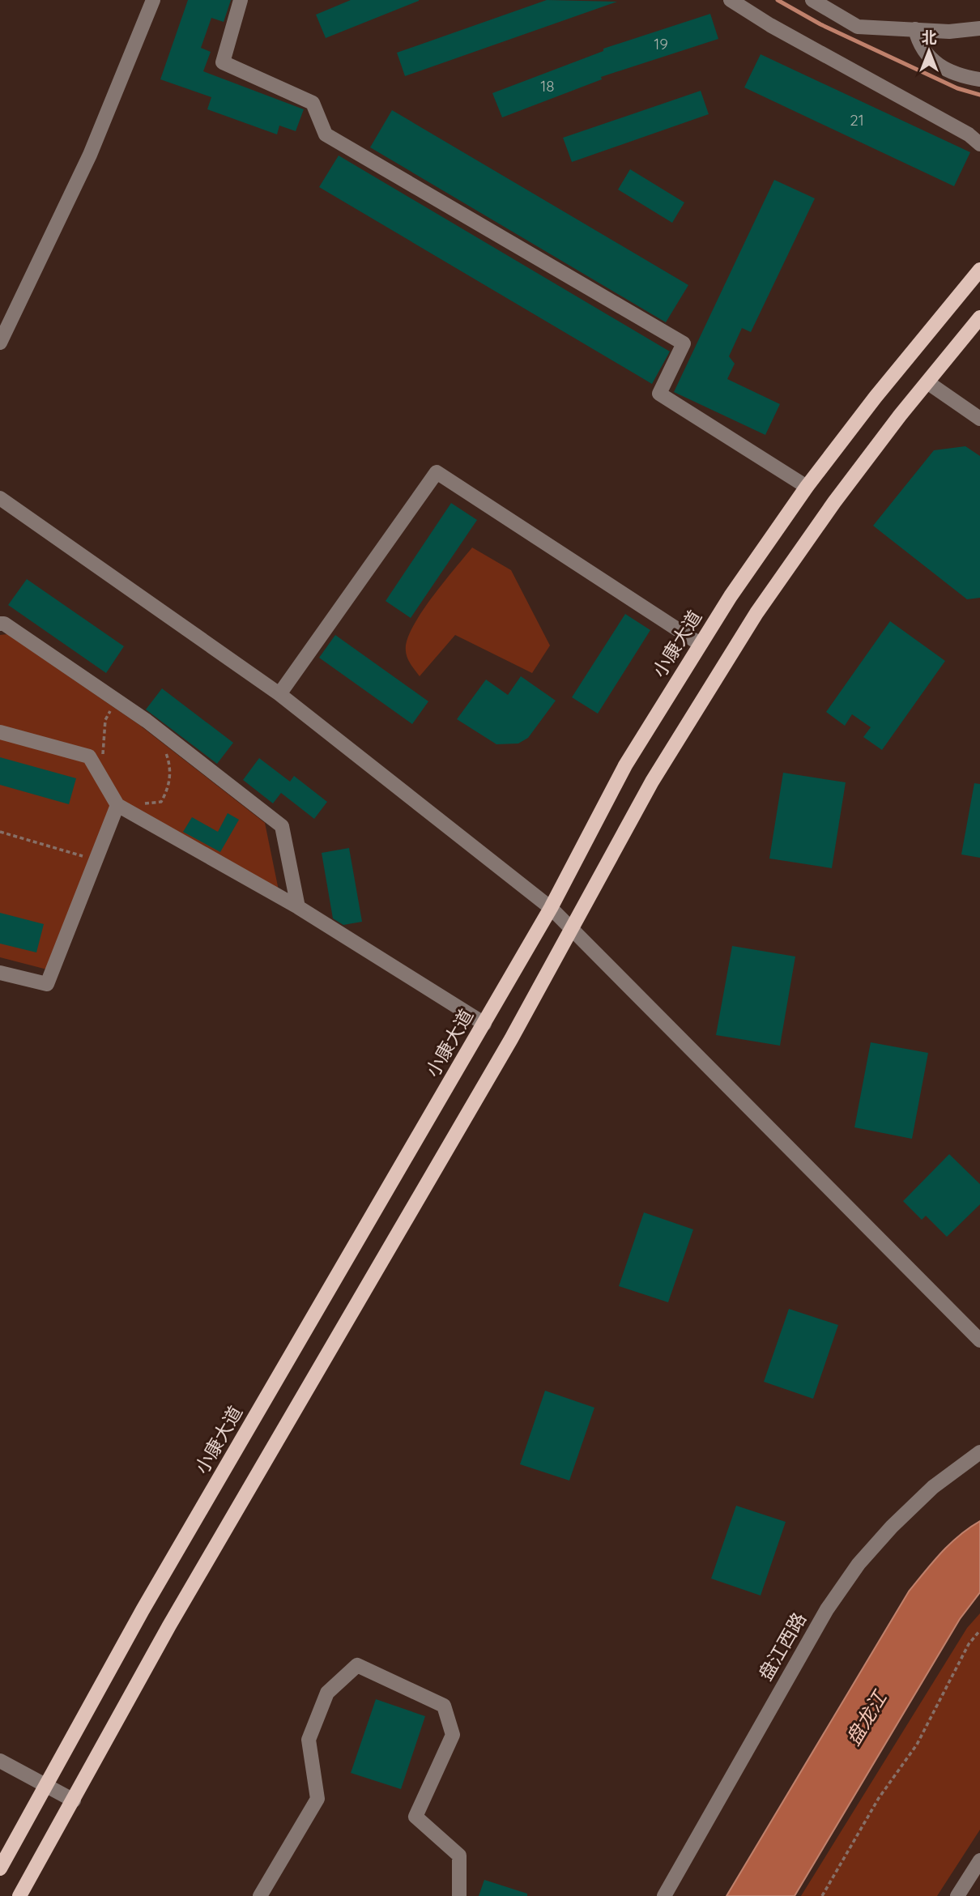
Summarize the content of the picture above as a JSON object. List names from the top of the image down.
{
  "streets": {
    "main road": ["小康大道"],
    "street": ["盘江西路"]
  },
  "water": ["盘龙江"],
  "house_numbers": ["19", "18", "21"],
  "north": "top"
}
